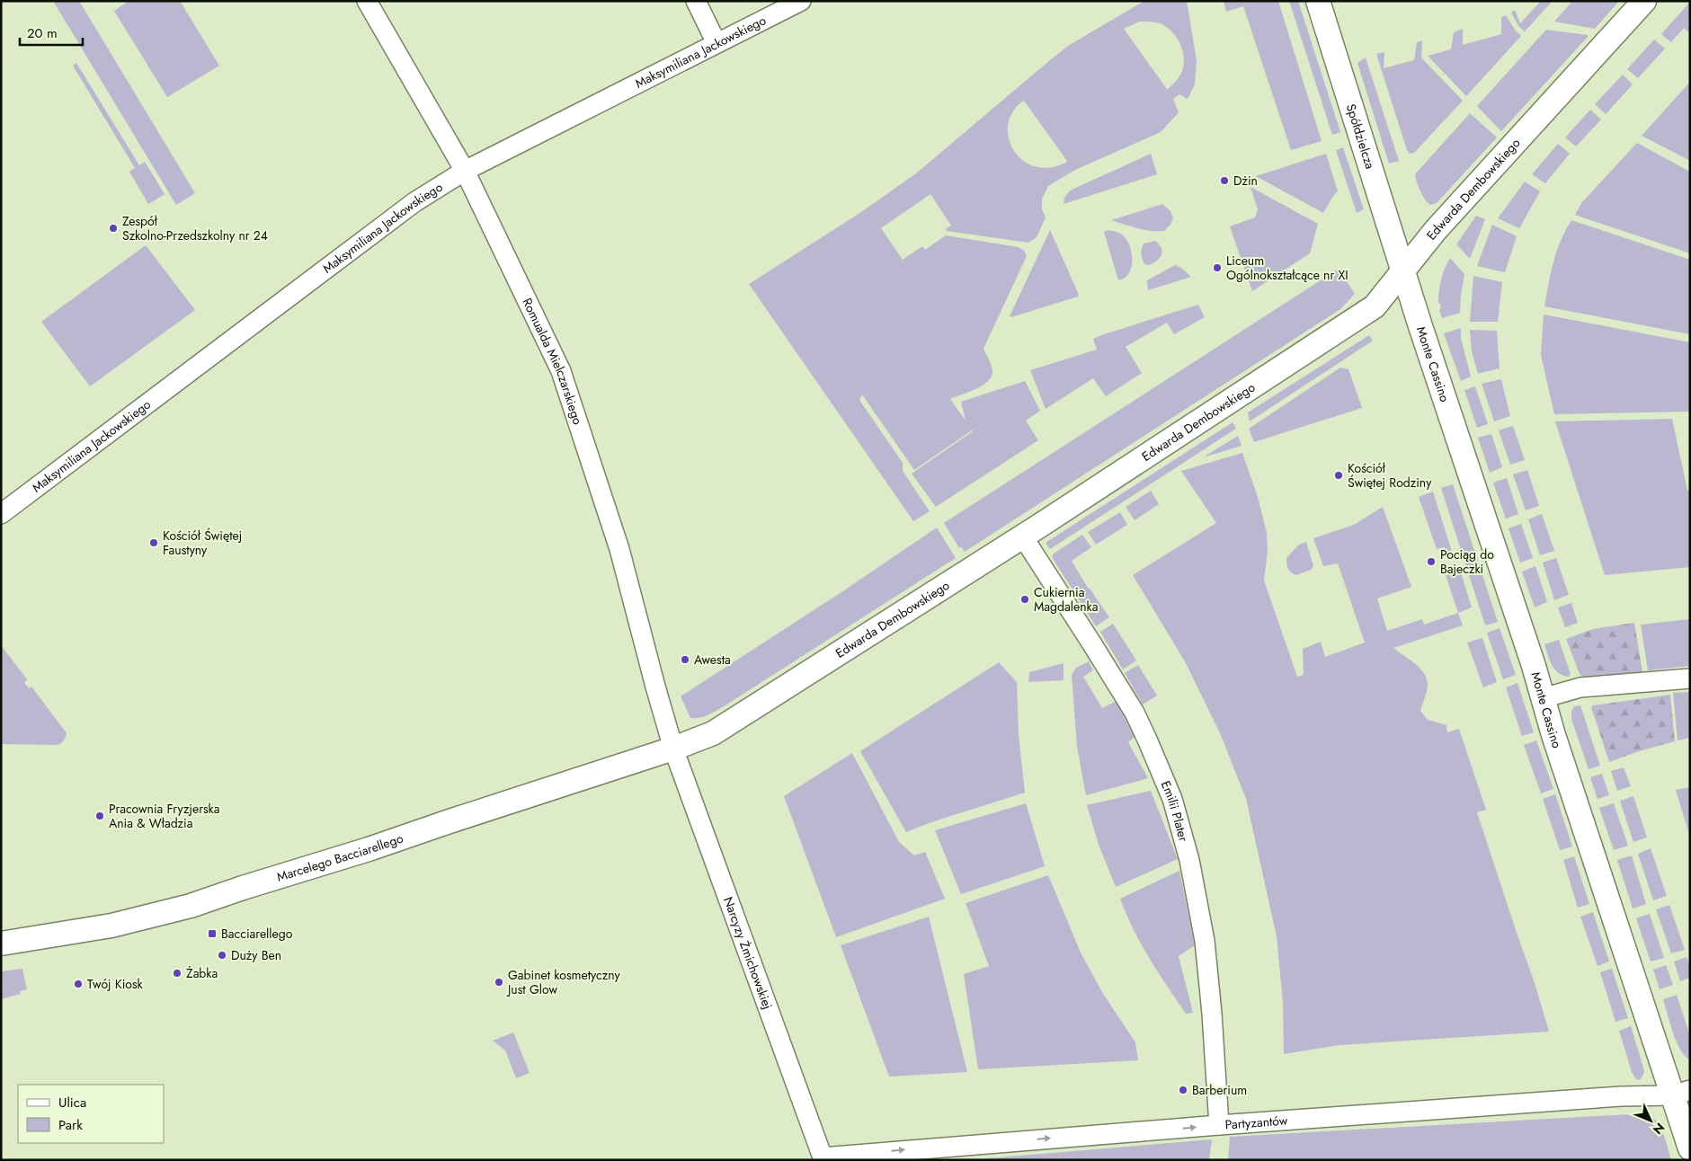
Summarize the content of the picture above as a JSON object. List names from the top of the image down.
{
  "streets": {
    "street": [
      "Maksymiliana Jackowskiego",
      "Spółdzielcza",
      "Edwarda Dembowskiego",
      "Romualda Mielczarskiego",
      "Monte Cassino",
      "Emilii Plater",
      "Marcelego Bacciarellego",
      "Narcyzy Żmichowskiej",
      "Partyzantów"
    ]
  },
  "crossings": [
    ["Maksymiliana Jackowskiego", "Romualda Mielczarskiego"],
    ["Spółdzielcza", "Edwarda Dembowskiego"],
    ["Spółdzielcza", "Monte Cassino"],
    ["Edwarda Dembowskiego", "Romualda Mielczarskiego"],
    ["Edwarda Dembowskiego", "Monte Cassino"],
    ["Edwarda Dembowskiego", "Emilii Plater"],
    ["Edwarda Dembowskiego", "Marcelego Bacciarellego"],
    ["Edwarda Dembowskiego", "Narcyzy Żmichowskiej"],
    ["Romualda Mielczarskiego", "Marcelego Bacciarellego"],
    ["Romualda Mielczarskiego", "Narcyzy Żmichowskiej"],
    ["Monte Cassino", "Partyzantów"],
    ["Emilii Plater", "Partyzantów"],
    ["Marcelego Bacciarellego", "Narcyzy Żmichowskiej"],
    ["Narcyzy Żmichowskiej", "Partyzantów"]
  ],
  "one_way": ["Partyzantów"],
  "places": {
    "other": [
      "Dżin",
      "Zespół Szkolno-Przedszkolny nr 24",
      "Liceum Ogólnokształcące nr XI",
      "Kościół Świętej Rodziny",
      "Kościół Świętej Faustyny",
      "Pociąg do Bajeczki",
      "Cukiernia Magdalenka",
      "Awesta",
      "Pracownia Fryzjerska Ania & Władzia",
      "Duży Ben",
      "Żabka",
      "Gabinet kosmetyczny Just Glow",
      "Twój Kiosk",
      "Barberium"
    ],
    "transit": ["Bacciarellego"]
  },
  "legend": ["Ulica", "Park"],
  "scale_bar": "20 m",
  "north": "bottom right"
}
